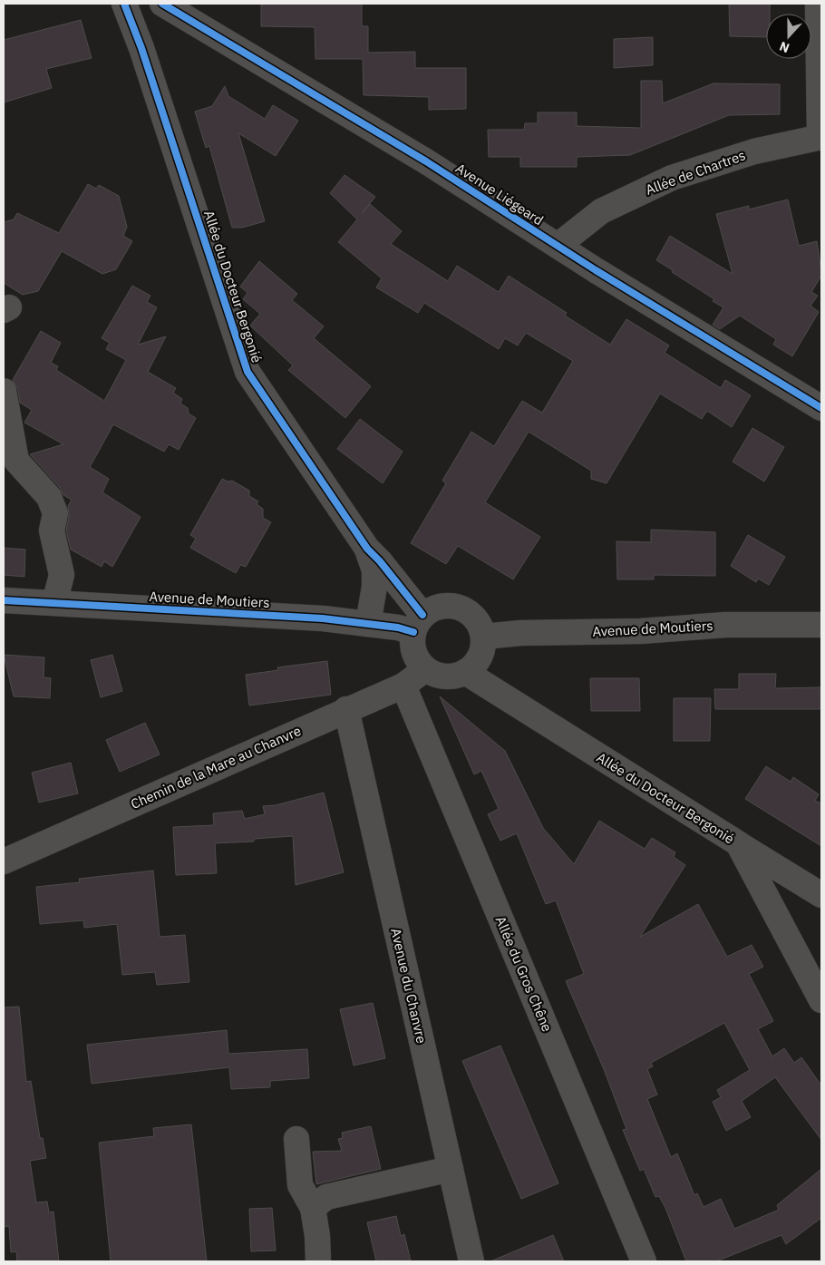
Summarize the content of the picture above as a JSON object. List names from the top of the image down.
{
  "streets": {
    "street": [
      "Allée de Chartres",
      "Avenue Liégeard",
      "Allée du Docteur Bergonié",
      "Avenue de Moutiers",
      "Chemin de la Mare au Chanvre",
      "Allée du Gros Chêne",
      "Avenue du Chanvre"
    ]
  },
  "crossings": [
    ["Allée de Chartres", "Avenue Liégeard"],
    ["Allée du Docteur Bergonié", "Avenue de Moutiers"],
    ["Allée du Docteur Bergonié", "Chemin de la Mare au Chanvre"],
    ["Avenue de Moutiers", "Chemin de la Mare au Chanvre"],
    ["Chemin de la Mare au Chanvre", "Allée du Gros Chêne"],
    ["Chemin de la Mare au Chanvre", "Avenue du Chanvre"]
  ],
  "north": "bottom"
}
